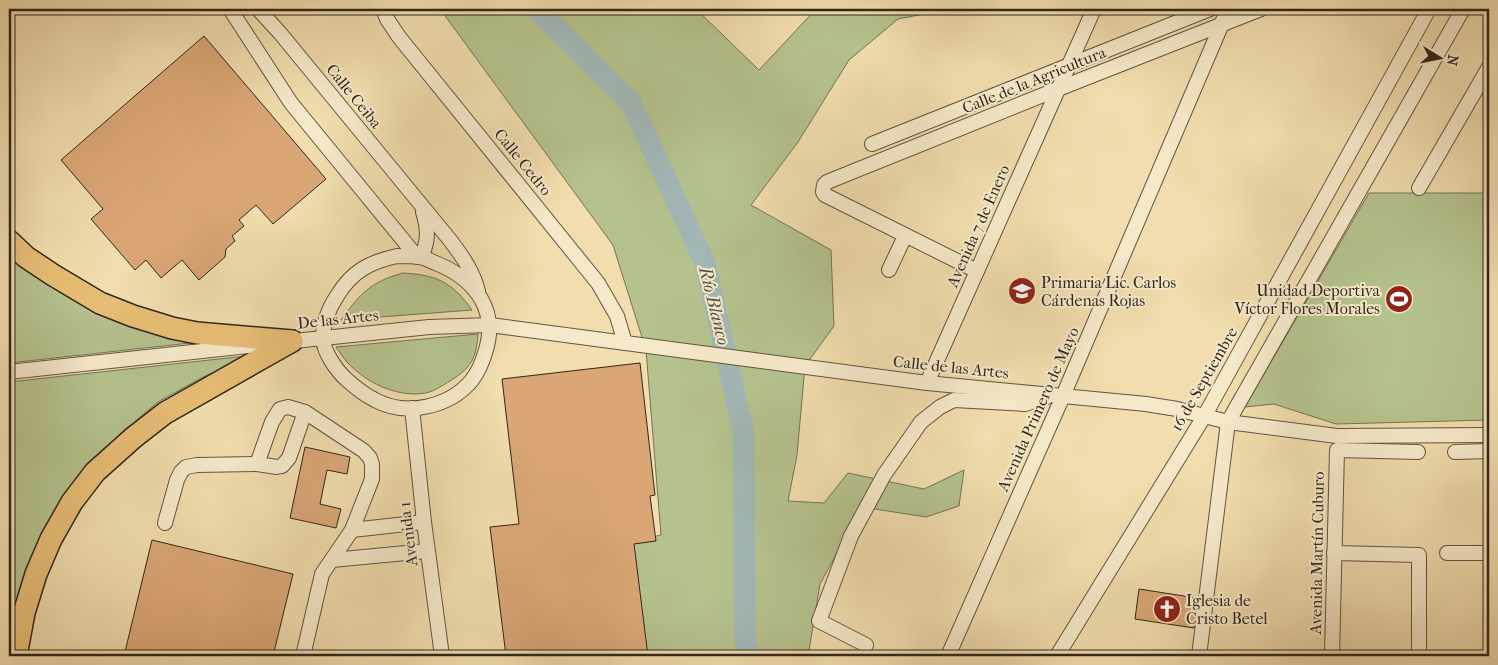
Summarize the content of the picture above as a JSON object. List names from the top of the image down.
{
  "streets": {
    "street": [
      "Calle de la Agricultura",
      "Calle Ceiba",
      "Calle Cedro",
      "Avenida 7 de Enero",
      "De las Artes",
      "Calle de las Artes",
      "16 de Septiembre",
      "Avenida Primero de Mayo",
      "Avenida 1",
      "Avenida Martín Cuburo"
    ]
  },
  "crossings": [
    ["Calle de la Agricultura", "Avenida 7 de Enero"],
    ["Calle de la Agricultura", "Avenida Primero de Mayo"],
    ["Calle Ceiba", "De las Artes"],
    ["Calle Cedro", "De las Artes"],
    ["Avenida 7 de Enero", "Calle de las Artes"],
    ["De las Artes", "Calle de las Artes"],
    ["Calle de las Artes", "16 de Septiembre"],
    ["Calle de las Artes", "Avenida Primero de Mayo"]
  ],
  "water": ["Río Blanco"],
  "places": {
    "school or university": ["Primaria Lic. Carlos Cárdenas Rojas"],
    "sports": ["Unidad Deportiva Víctor Flores Morales"],
    "church": ["Iglesia de Cristo Betel"]
  },
  "north": "right"
}
